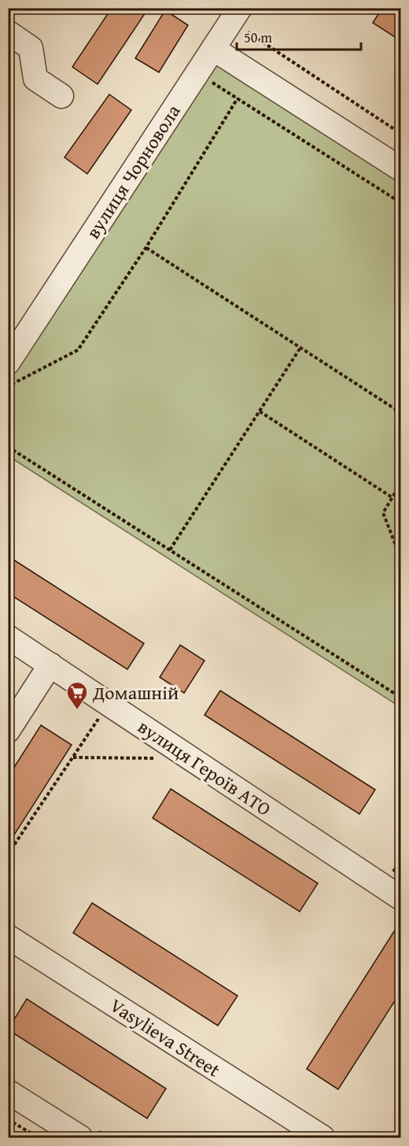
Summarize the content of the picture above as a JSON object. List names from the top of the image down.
{
  "streets": {
    "street": ["вулиця Чорновола", "вулиця Героїв АТО", "Vasylieva Street"]
  },
  "places": {
    "supermarket": ["Домашній"]
  },
  "scale_bar": "50 m"
}
